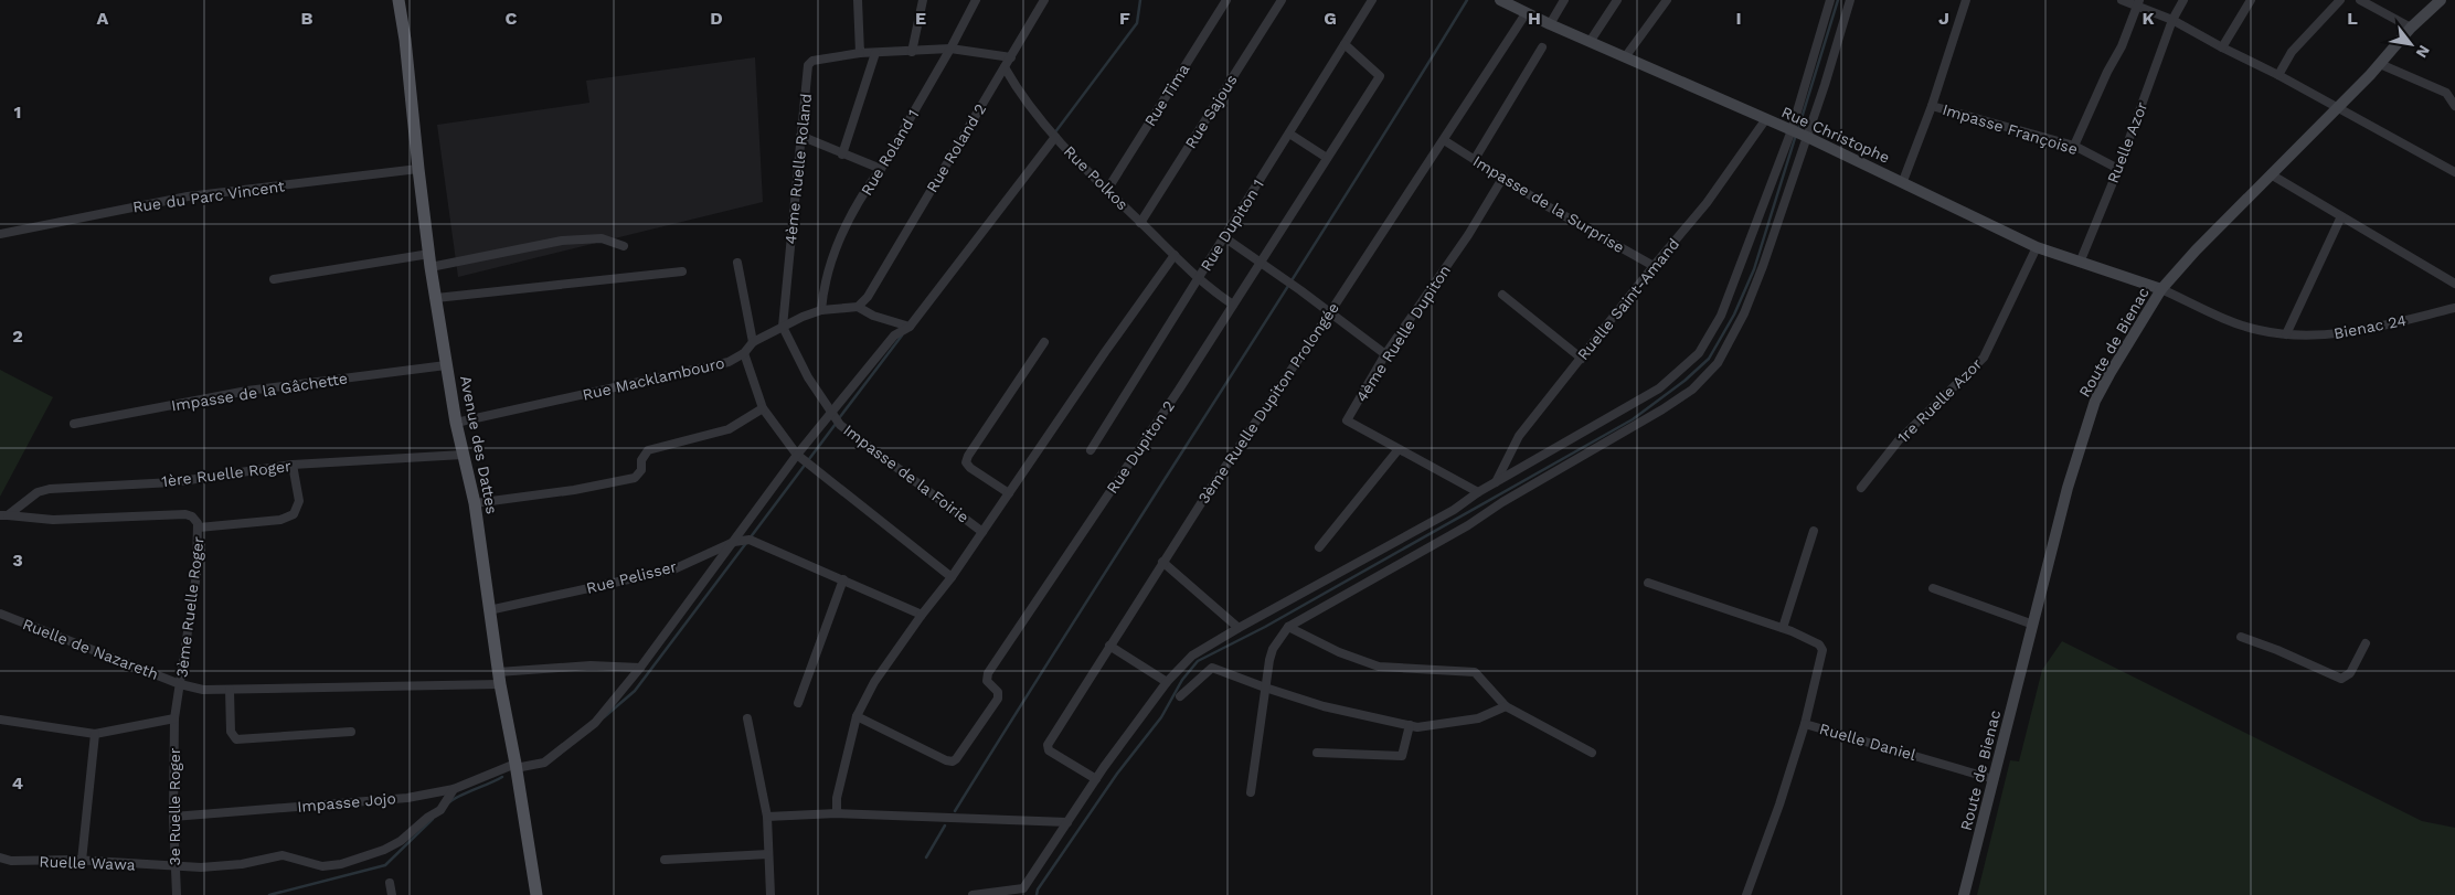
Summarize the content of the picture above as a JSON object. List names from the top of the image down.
{
  "streets": {
    "main road": ["Rue Christophe", "Route de Bienac", "Avenue des Dattes"],
    "street": [
      "Rue Tima",
      "Rue Sajous",
      "Impasse Françoise",
      "Ruelle Azor",
      "Rue Roland 2",
      "Rue Roland 1",
      "4ème Ruelle Roland",
      "Rue Polkos",
      "Rue du Parc Vincent",
      "Impasse de la Surprise",
      "Rue Dupiton 1",
      "Ruelle Saint-Amand",
      "Bienac 24",
      "4ème Ruelle Dupiton",
      "Rue Macklambouro",
      "Impasse de la Gâchette",
      "1re Ruelle Azor",
      "3ème Ruelle Dupiton Prolongée",
      "Rue Dupiton 2",
      "1ère Ruelle Roger",
      "Impasse de la Foirie",
      "Rue Pelisser",
      "3ème Ruelle Roger",
      "Ruelle de Nazareth",
      "Ruelle Daniel",
      "Impasse Jojo",
      "3e Ruelle Roger",
      "Ruelle Wawa"
    ]
  },
  "crossings": [
    ["Rue Tima", "Rue Polkos"],
    ["Rue Sajous", "Rue Polkos"],
    ["Impasse Françoise", "Ruelle Azor"],
    ["Rue Christophe", "Ruelle Azor"],
    ["Rue Christophe", "Ruelle Saint-Amand"],
    ["Rue Christophe", "Bienac 24"],
    ["Rue Christophe", "Route de Bienac"],
    ["Rue Christophe", "1re Ruelle Azor"],
    ["Rue Christophe", "3ème Ruelle Dupiton Prolongée"],
    ["Rue Roland 2", "Rue Polkos"],
    ["Rue Roland 2", "Rue Macklambouro"],
    ["Rue Roland 1", "Rue Macklambouro"],
    ["4ème Ruelle Roland", "Rue Macklambouro"],
    ["4ème Ruelle Roland", "Impasse de la Foirie"],
    ["Rue Polkos", "Rue Dupiton 1"],
    ["Rue Polkos", "Rue Dupiton 2"],
    ["Rue Polkos", "Impasse Jojo"],
    ["Rue du Parc Vincent", "Avenue des Dattes"],
    ["Impasse de la Surprise", "Ruelle Saint-Amand"],
    ["Impasse de la Surprise", "4ème Ruelle Dupiton"],
    ["Impasse de la Surprise", "3ème Ruelle Dupiton Prolongée"],
    ["Rue Dupiton 1", "Rue Dupiton 2"],
    ["Bienac 24", "Route de Bienac"],
    ["Route de Bienac", "Ruelle Daniel"],
    ["Rue Macklambouro", "Avenue des Dattes"],
    ["Rue Macklambouro", "Impasse de la Foirie"],
    ["Impasse de la Gâchette", "Avenue des Dattes"],
    ["Avenue des Dattes", "1ère Ruelle Roger"],
    ["Avenue des Dattes", "Rue Pelisser"],
    ["Avenue des Dattes", "Ruelle de Nazareth"],
    ["Avenue des Dattes", "Impasse Jojo"],
    ["1ère Ruelle Roger", "3ème Ruelle Roger"],
    ["Impasse de la Foirie", "Impasse Jojo"],
    ["Rue Pelisser", "Impasse Jojo"],
    ["3ème Ruelle Roger", "Ruelle de Nazareth"],
    ["3ème Ruelle Roger", "3e Ruelle Roger"],
    ["Ruelle de Nazareth", "Impasse Jojo"],
    ["Impasse Jojo", "3e Ruelle Roger"],
    ["Impasse Jojo", "Ruelle Wawa"],
    ["3e Ruelle Roger", "Ruelle Wawa"]
  ],
  "north": "bottom right",
  "grid": {
    "columns": [
      "A",
      "B",
      "C",
      "D",
      "E",
      "F",
      "G",
      "H",
      "I",
      "J",
      "K",
      "L"
    ],
    "rows": [
      "1",
      "2",
      "3",
      "4"
    ]
  }
}
